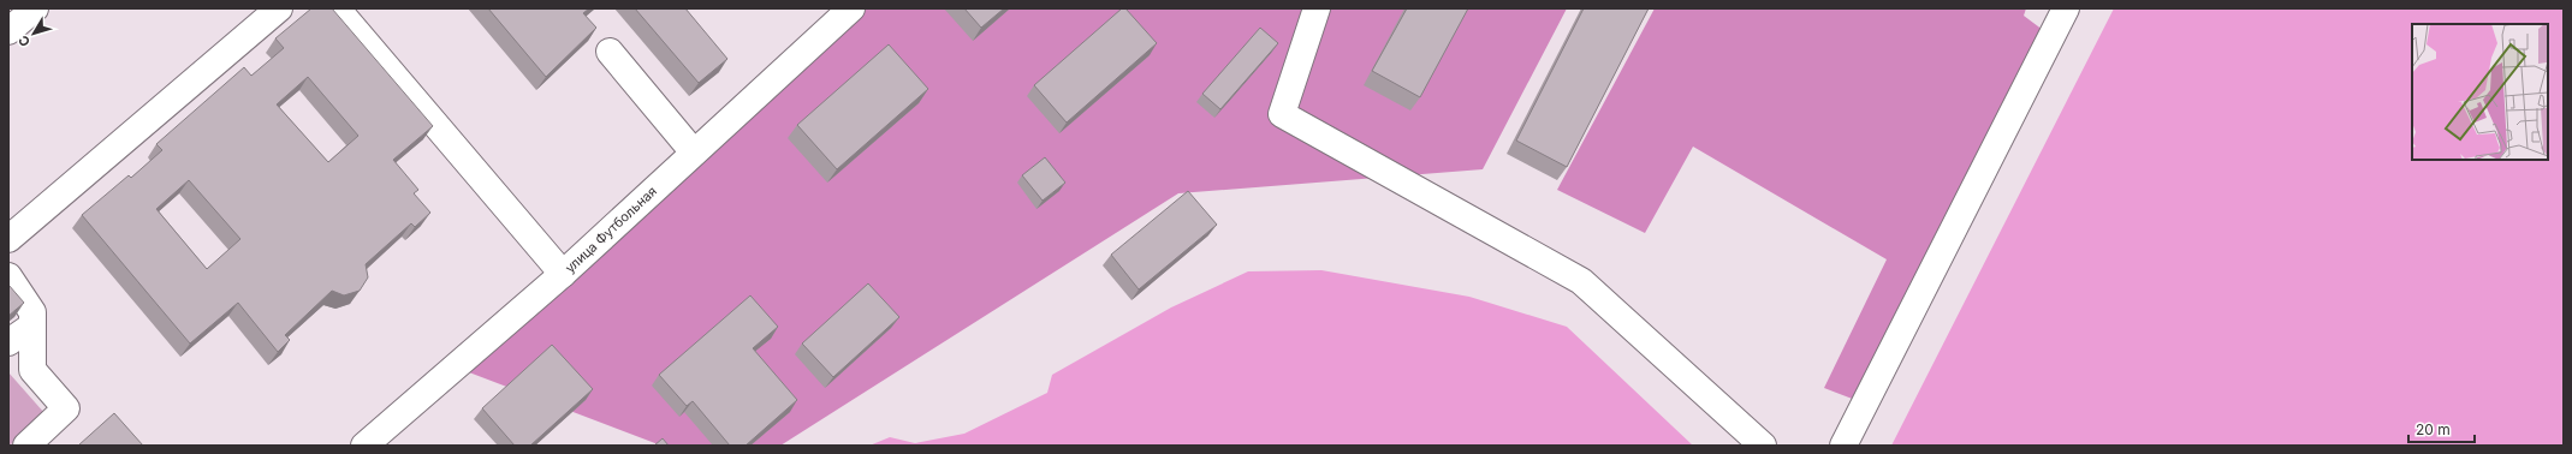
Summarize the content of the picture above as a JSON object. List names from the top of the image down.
{
  "streets": {
    "street": ["улица Футбольная"]
  },
  "scale_bar": "20 m",
  "north": "bottom left"
}
